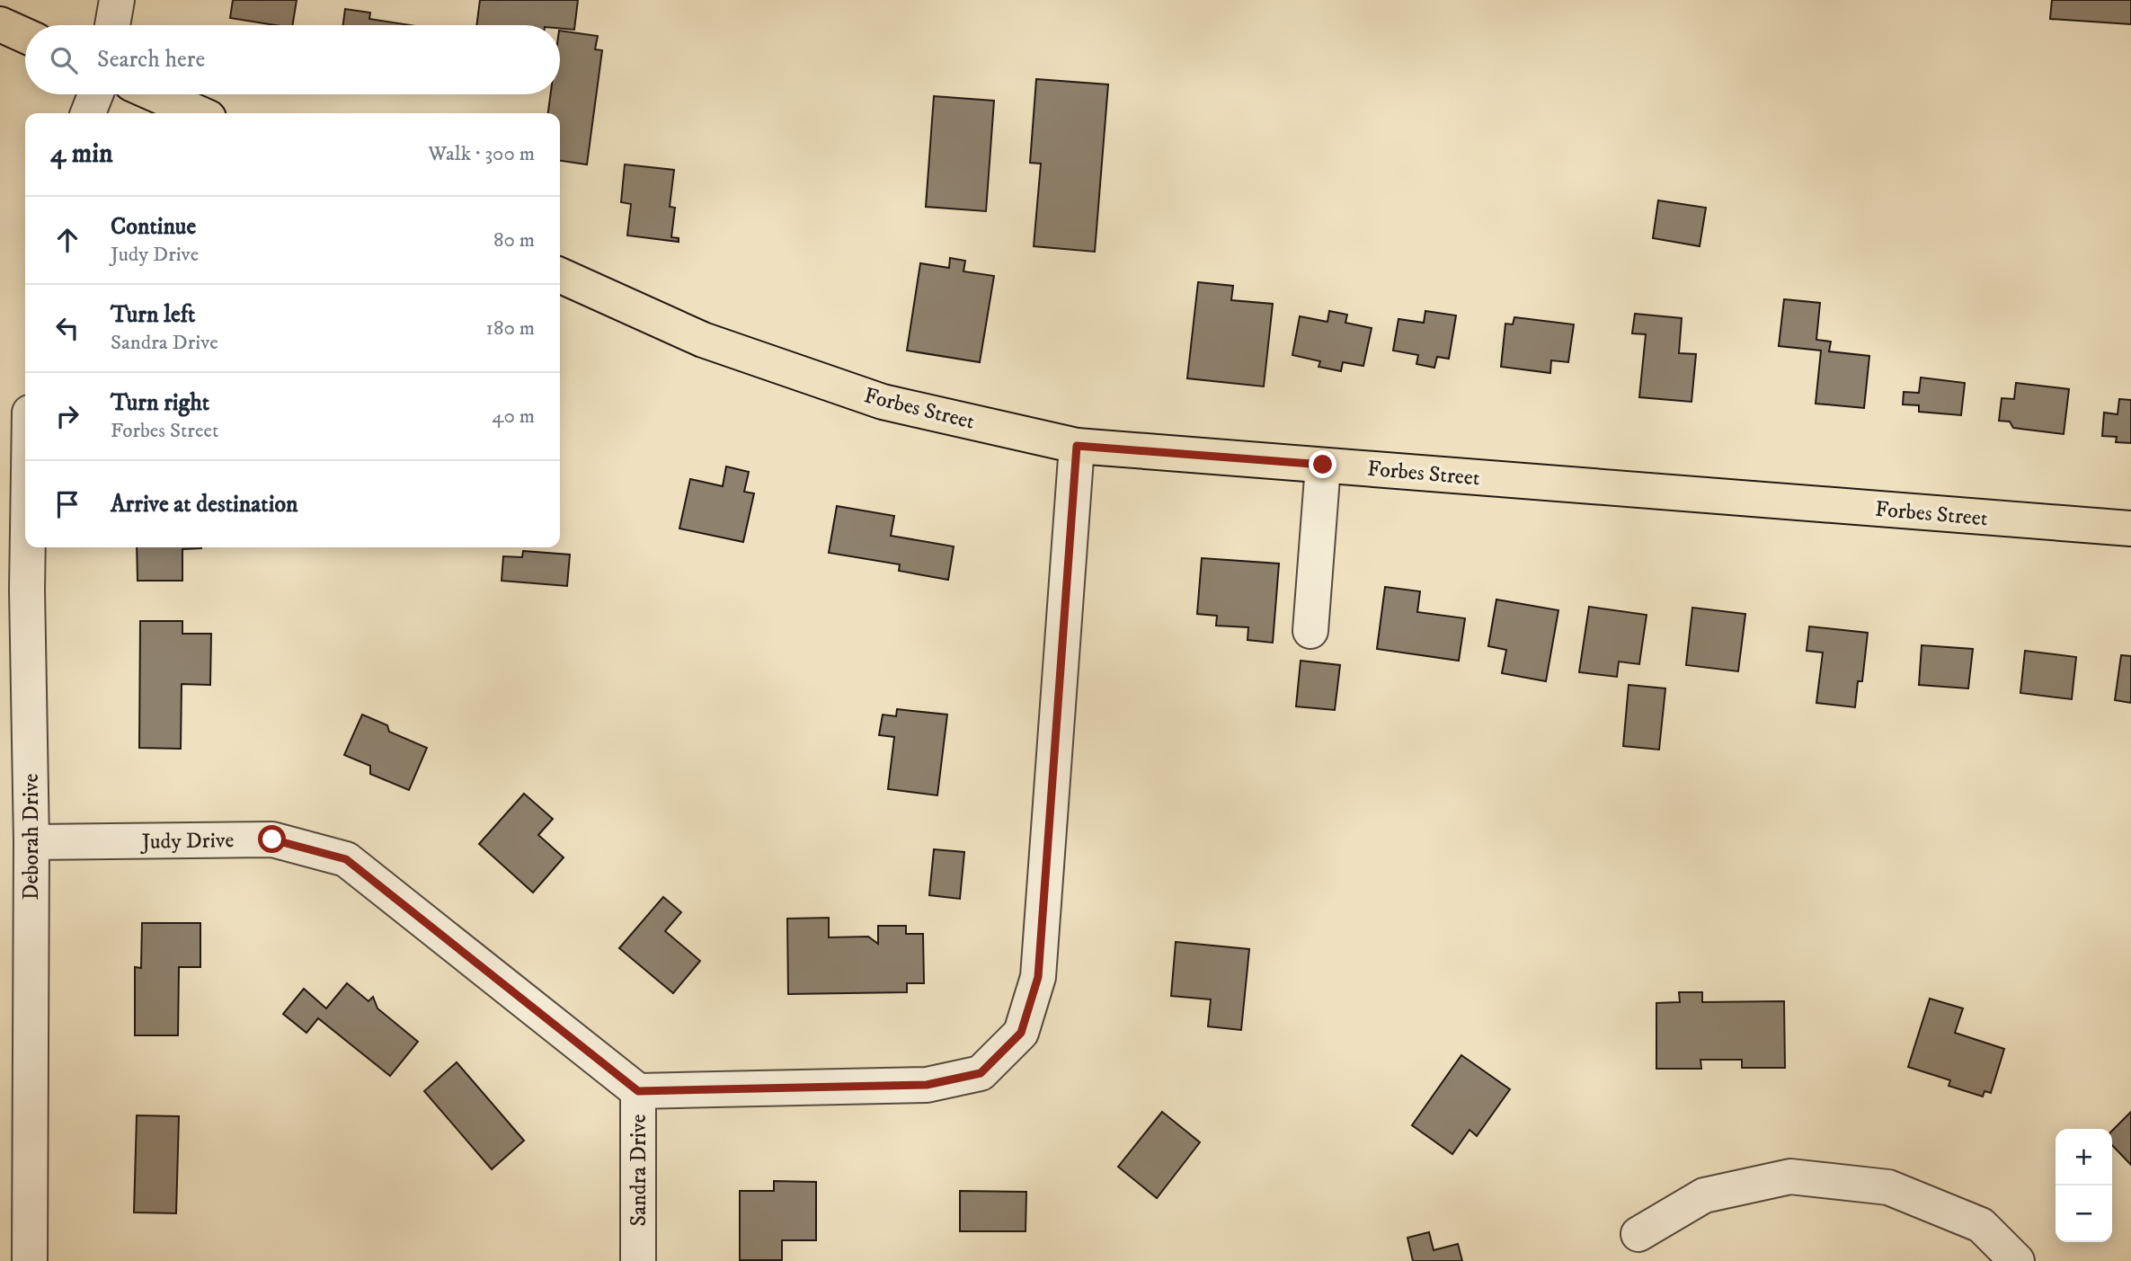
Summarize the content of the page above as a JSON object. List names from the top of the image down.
{
  "streets": {
    "main road": ["Forbes Street"],
    "street": ["Deborah Drive", "Judy Drive", "Sandra Drive"]
  },
  "crossings": [
    ["Forbes Street", "Sandra Drive"],
    ["Deborah Drive", "Judy Drive"],
    ["Judy Drive", "Sandra Drive"]
  ],
  "page": {
    "search": "Search here",
    "heading": ["4 min", "Walk · 300 m"],
    "list": [
      ["Continue", "Judy Drive", "80 m"],
      ["Turn left", "Sandra Drive", "180 m"],
      ["Turn right", "Forbes Street", "40 m"],
      "Arrive at destination"
    ],
    "map_buttons": ["+", "−"]
  }
}
